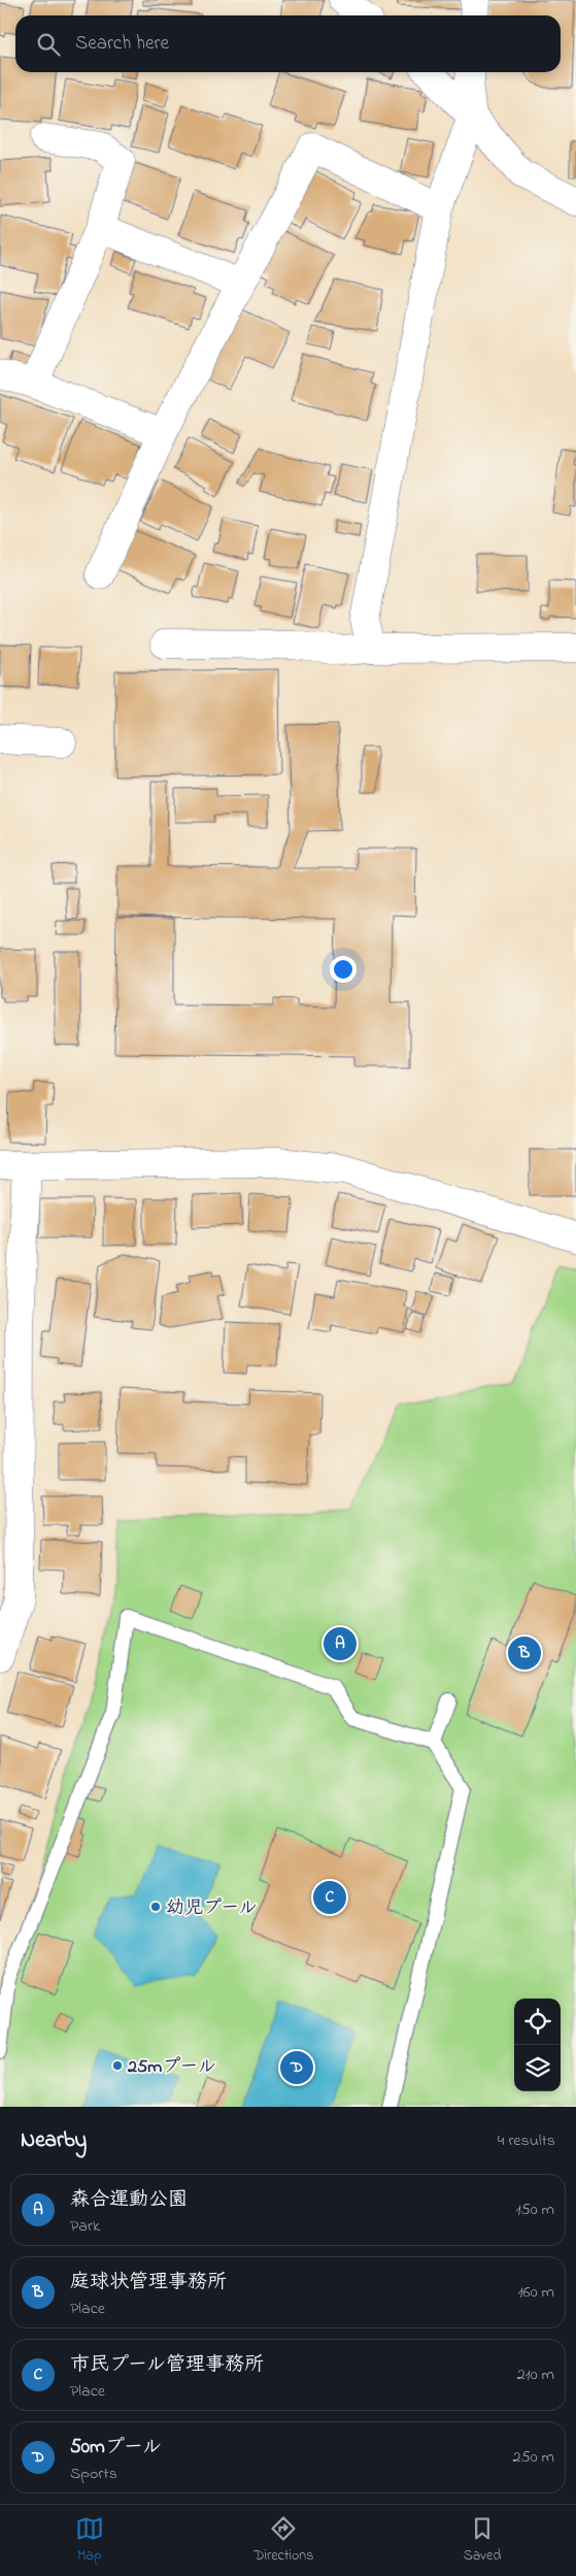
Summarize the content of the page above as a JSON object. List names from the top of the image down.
{
  "places": ["幼児プール", "25mプール"],
  "page": {
    "search": "Search here",
    "pins": [
      "A",
      "B",
      "C",
      "D"
    ],
    "heading": ["Nearby", "4 results"],
    "list": [
      {
        "mark": "A",
        "name": "森合運動公園",
        "note": "Park",
        "value": "150 m"
      },
      {
        "mark": "B",
        "name": "庭球状管理事務所",
        "note": "Place",
        "value": "160 m"
      },
      {
        "mark": "C",
        "name": "市民プール管理事務所",
        "note": "Place",
        "value": "210 m"
      },
      {
        "mark": "D",
        "name": "50mプール",
        "note": "Sports",
        "value": "250 m"
      }
    ],
    "nav": ["Map", "Directions", "Saved"]
  }
}
